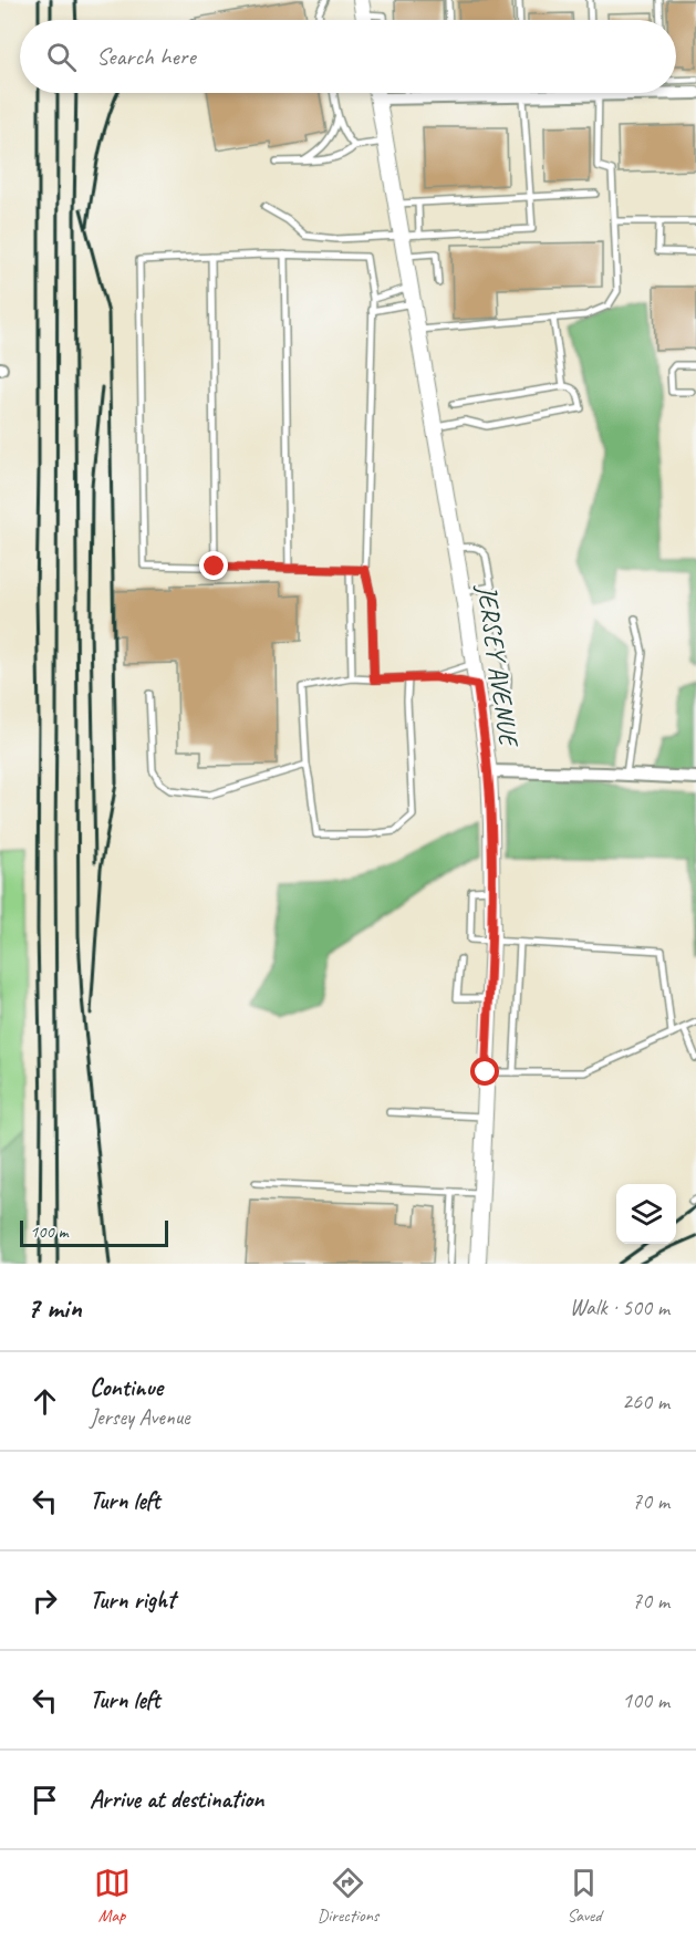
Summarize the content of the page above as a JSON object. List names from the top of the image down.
{
  "streets": {
    "street": ["JERSEY AVENUE"]
  },
  "scale_bar": "100 m",
  "page": {
    "search": "Search here",
    "scale": "100 m",
    "heading": ["7 min", "Walk · 500 m"],
    "list": [
      ["Continue", "Jersey Avenue", "260 m"],
      ["Turn left", "70 m"],
      ["Turn right", "70 m"],
      ["Turn left", "100 m"],
      "Arrive at destination"
    ],
    "nav": ["Map", "Directions", "Saved"]
  }
}
